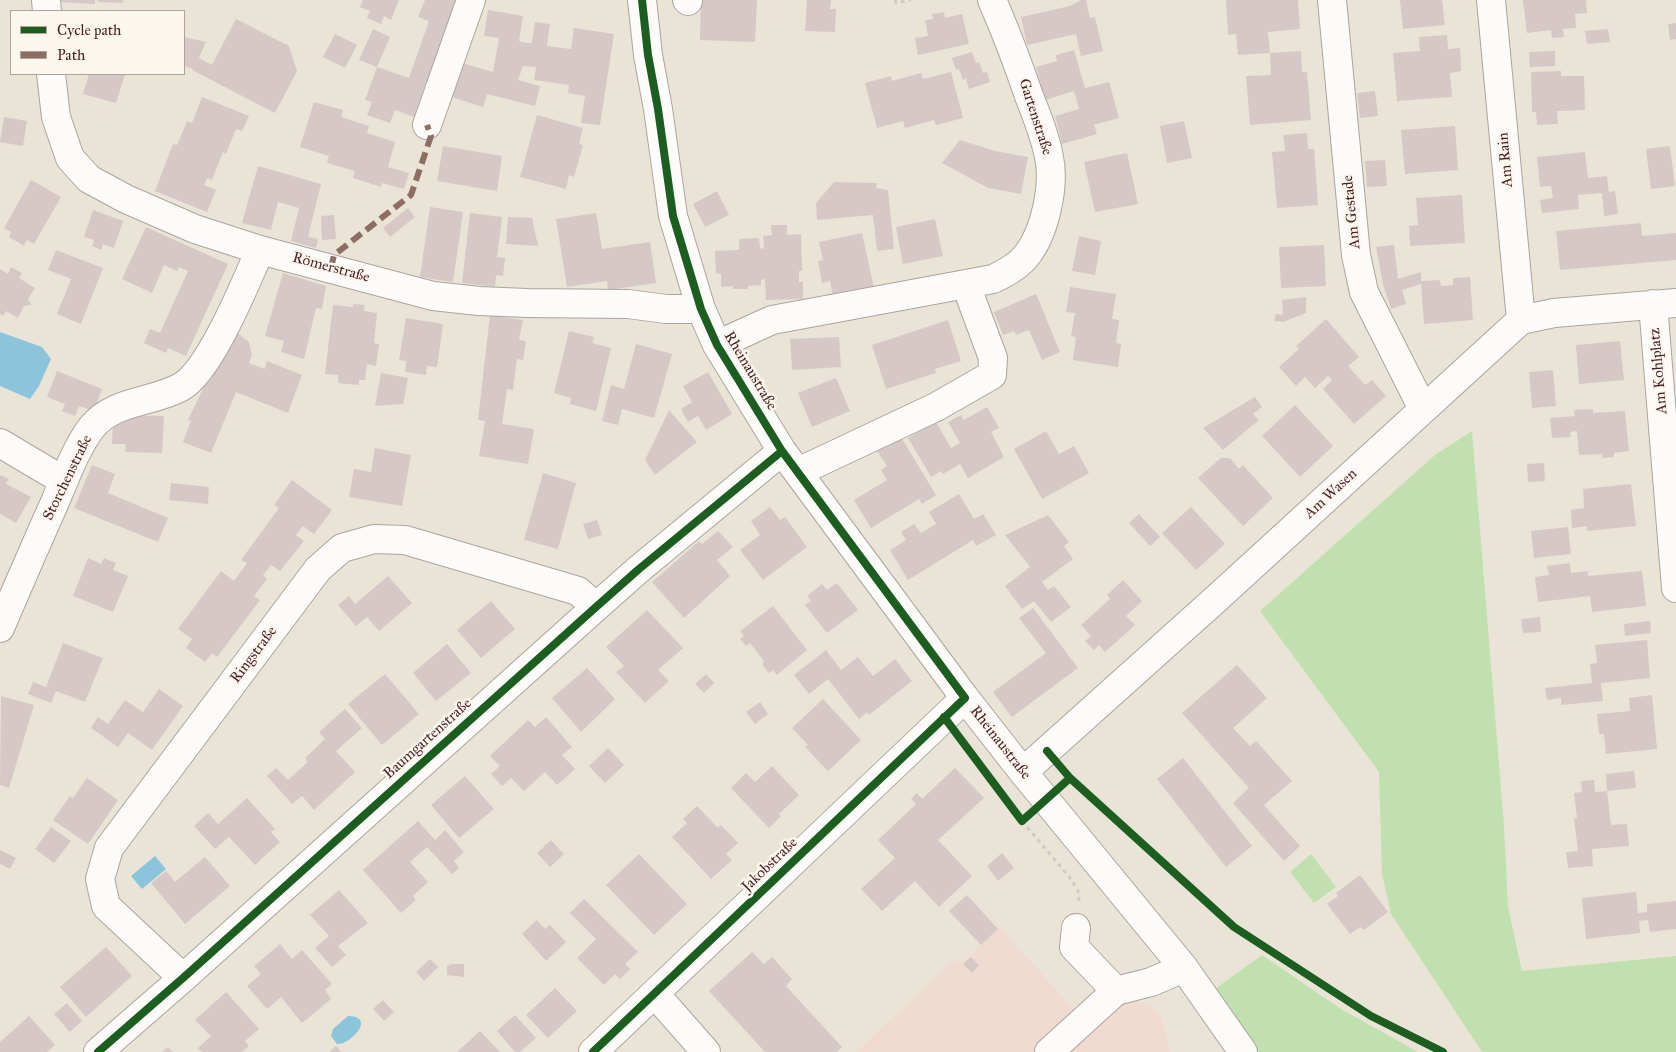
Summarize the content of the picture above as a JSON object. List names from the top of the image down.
{
  "streets": {
    "street": [
      "Gartenstraße",
      "Am Rain",
      "Am Gestade",
      "Römerstraße",
      "Rheinaustraße",
      "Am Kohlplatz",
      "Storchenstraße",
      "Am Wasen",
      "Ringstraße",
      "Baumgartenstraße",
      "Jakobstraße"
    ]
  },
  "crossings": [
    ["Gartenstraße", "Rheinaustraße"],
    ["Am Rain", "Am Wasen"],
    ["Am Gestade", "Am Wasen"],
    ["Römerstraße", "Rheinaustraße"],
    ["Römerstraße", "Storchenstraße"],
    ["Rheinaustraße", "Am Wasen"],
    ["Rheinaustraße", "Baumgartenstraße"],
    ["Rheinaustraße", "Jakobstraße"],
    ["Ringstraße", "Baumgartenstraße"]
  ],
  "legend": ["Cycle path", "Path"]
}
